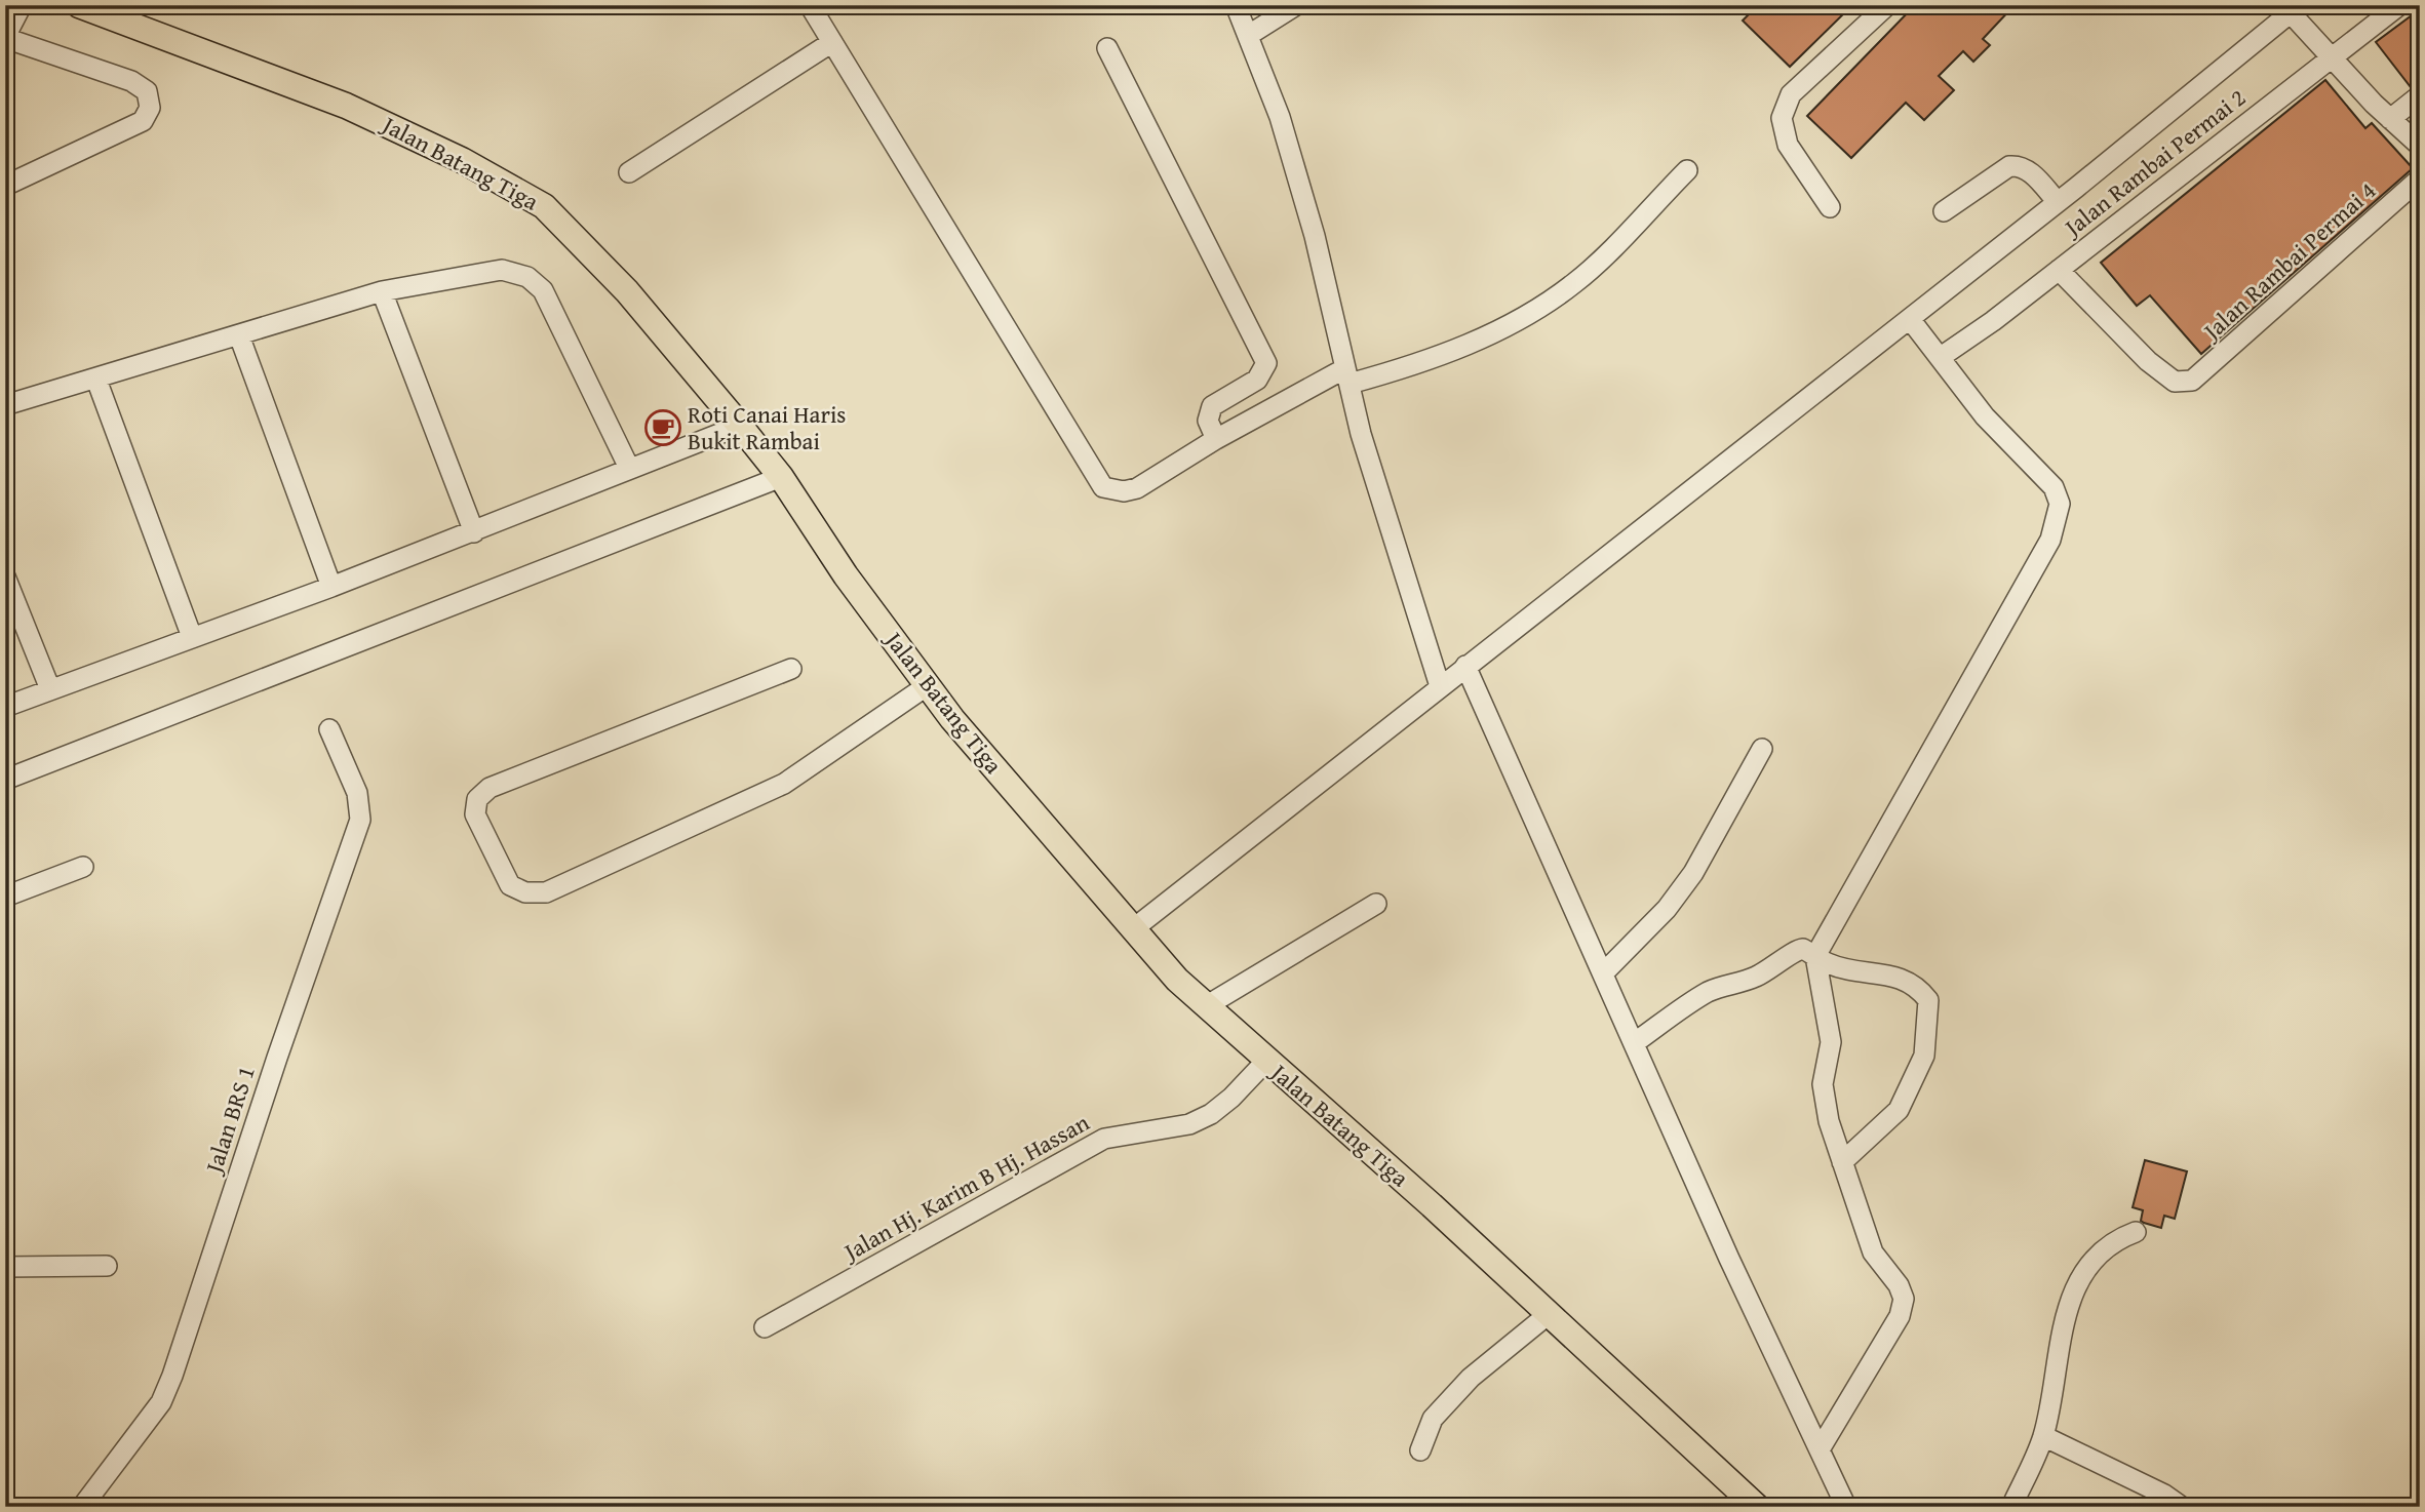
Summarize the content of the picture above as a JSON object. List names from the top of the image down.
{
  "streets": {
    "main road": ["Jalan Batang Tiga"],
    "street": [
      "Jalan Rambai Permai 2",
      "Jalan Rambai Permai 4",
      "Jalan BRS 1",
      "Jalan Hj. Karim B Hj. Hassan"
    ]
  },
  "crossings": [
    ["Jalan Rambai Permai 2", "Jalan Rambai Permai 4"],
    ["Jalan Batang Tiga", "Jalan Hj. Karim B Hj. Hassan"]
  ],
  "places": {
    "cafe": ["Roti Canai Haris Bukit Rambai"]
  }
}
